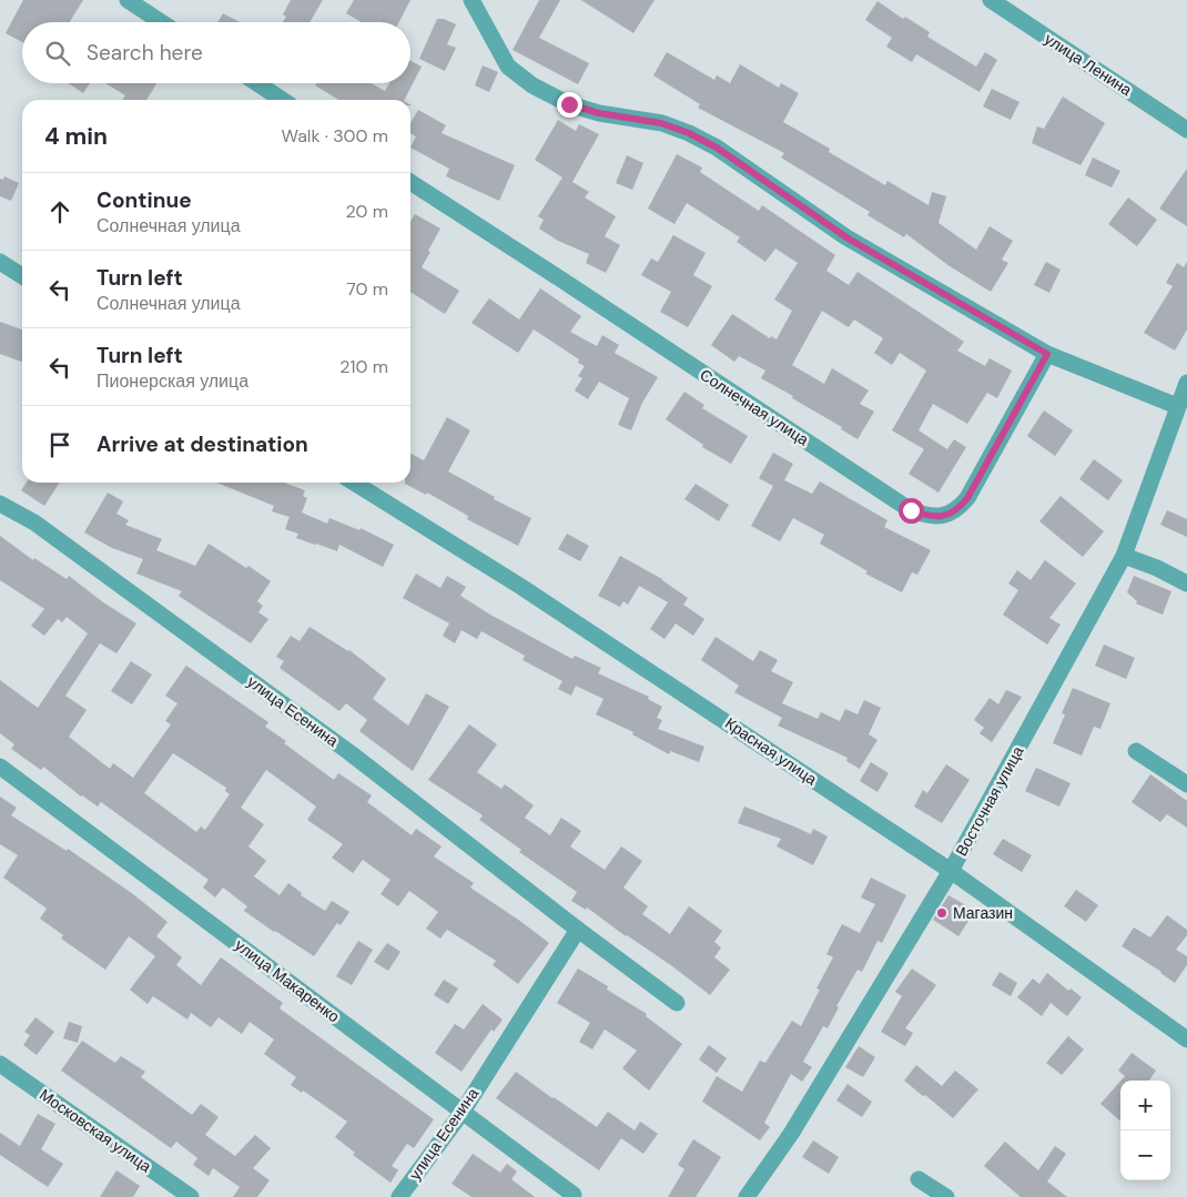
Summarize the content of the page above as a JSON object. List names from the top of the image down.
{
  "streets": {
    "street": [
      "улица Ленина",
      "Солнечная улица",
      "улица Есенина",
      "Красная улица",
      "Восточная улица",
      "улица Макаренко",
      "Московская улица"
    ]
  },
  "crossings": [
    ["улица Есенина", "улица Макаренко"],
    ["Красная улица", "Восточная улица"]
  ],
  "places": ["Магазин"],
  "page": {
    "search": "Search here",
    "heading": ["4 min", "Walk · 300 m"],
    "list": [
      ["Continue", "Солнечная улица", "20 m"],
      ["Turn left", "Солнечная улица", "70 m"],
      ["Turn left", "Пионерская улица", "210 m"],
      "Arrive at destination"
    ],
    "map_buttons": ["+", "−"]
  }
}
